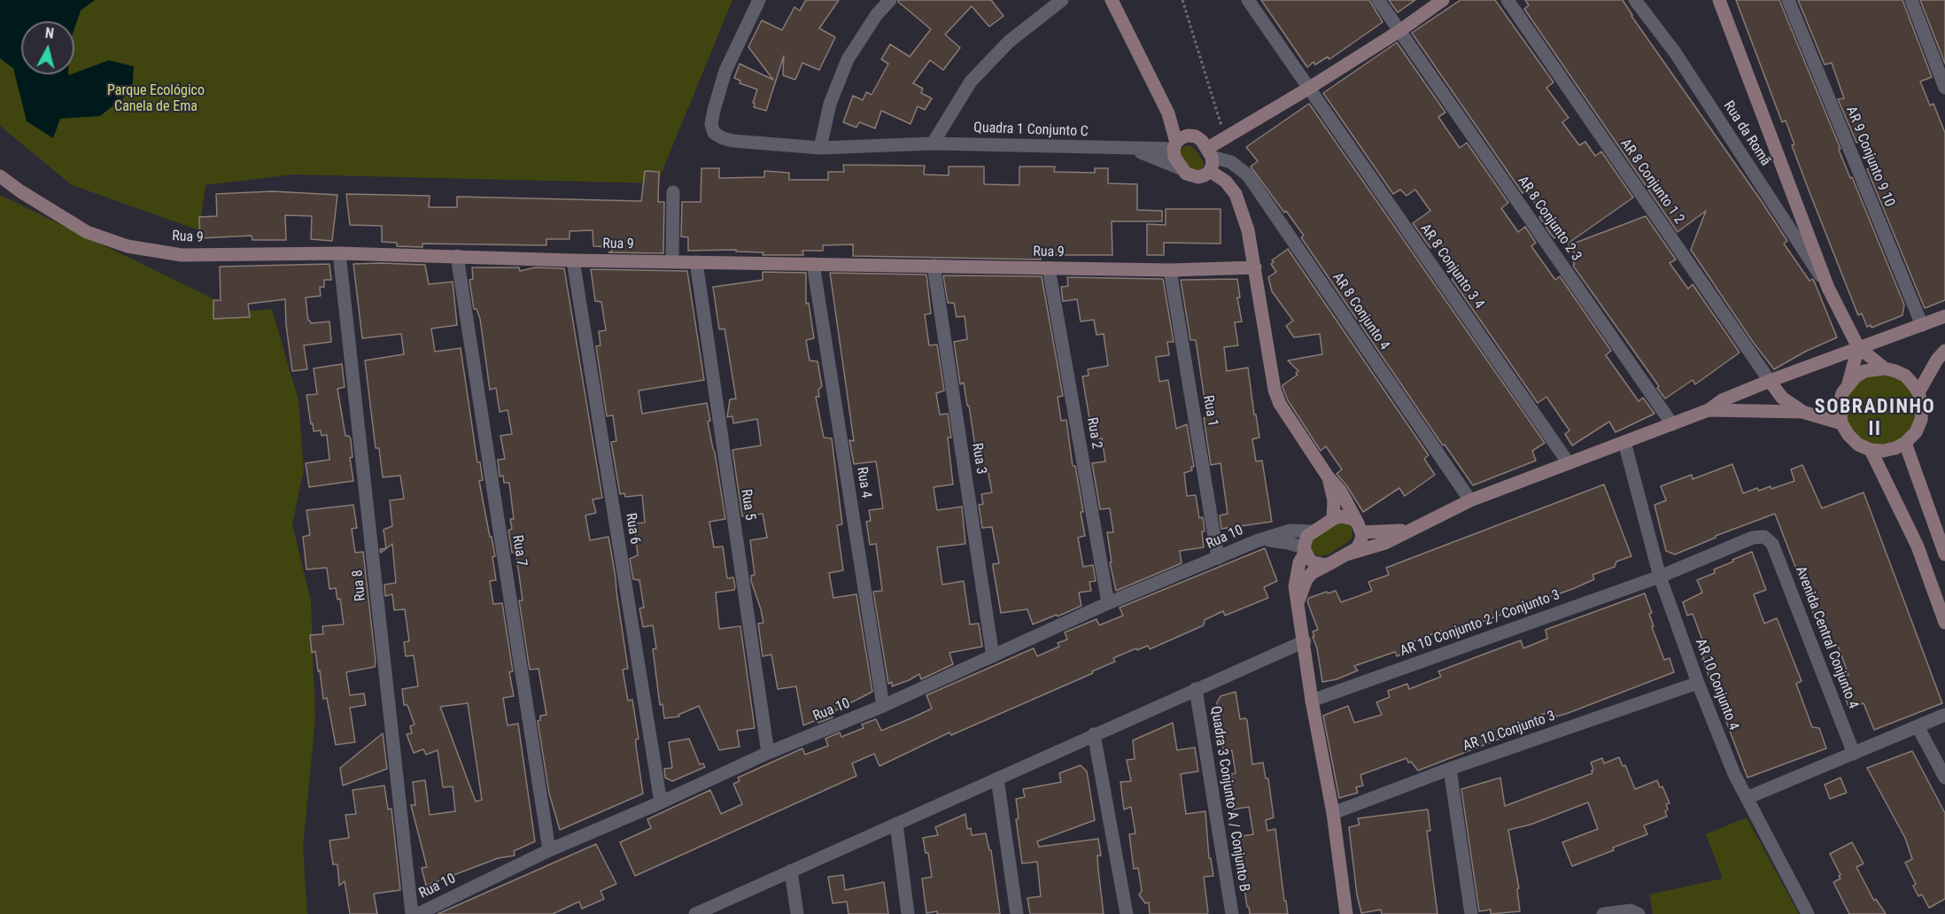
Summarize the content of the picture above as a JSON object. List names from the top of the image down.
{
  "streets": {
    "street": [
      "Quadra 1 Conjunto C",
      "Rua da Romã",
      "AR 9 Conjunto 9 10",
      "AR 8 Conjunto 1 2",
      "AR 8 Conjunto 2 3",
      "Rua 9",
      "AR 8 Conjunto 3 4",
      "AR 8 Conjunto 4",
      "Rua 1",
      "Rua 2",
      "Rua 3",
      "Rua 4",
      "Rua 5",
      "Rua 6",
      "Rua 10",
      "Rua 7",
      "Rua 8",
      "AR 10 Conjunto 2 / Conjunto 3",
      "Avenida Central Conjunto 4",
      "AR 10 Conjunto 4",
      "AR 10 Conjunto 3",
      "Quadra 3 Conjunto A / Conjunto B"
    ]
  },
  "crossings": [
    ["Rua 9", "Rua 1"],
    ["Rua 9", "Rua 2"],
    ["Rua 9", "Rua 3"],
    ["Rua 9", "Rua 4"],
    ["Rua 9", "Rua 5"],
    ["Rua 9", "Rua 6"],
    ["Rua 9", "Rua 7"],
    ["Rua 9", "Rua 8"],
    ["Rua 1", "Rua 10"],
    ["Rua 2", "Rua 10"],
    ["Rua 3", "Rua 10"],
    ["Rua 4", "Rua 10"],
    ["Rua 5", "Rua 10"],
    ["Rua 6", "Rua 10"],
    ["Rua 10", "Rua 7"],
    ["AR 10 Conjunto 2 / Conjunto 3", "Avenida Central Conjunto 4"],
    ["AR 10 Conjunto 2 / Conjunto 3", "AR 10 Conjunto 4"],
    ["Avenida Central Conjunto 4", "AR 10 Conjunto 4"],
    ["AR 10 Conjunto 4", "AR 10 Conjunto 3"]
  ],
  "districts": ["SOBRADINHO II"],
  "parks": ["Parque Ecológico Canela de Ema"],
  "north": "top"
}
